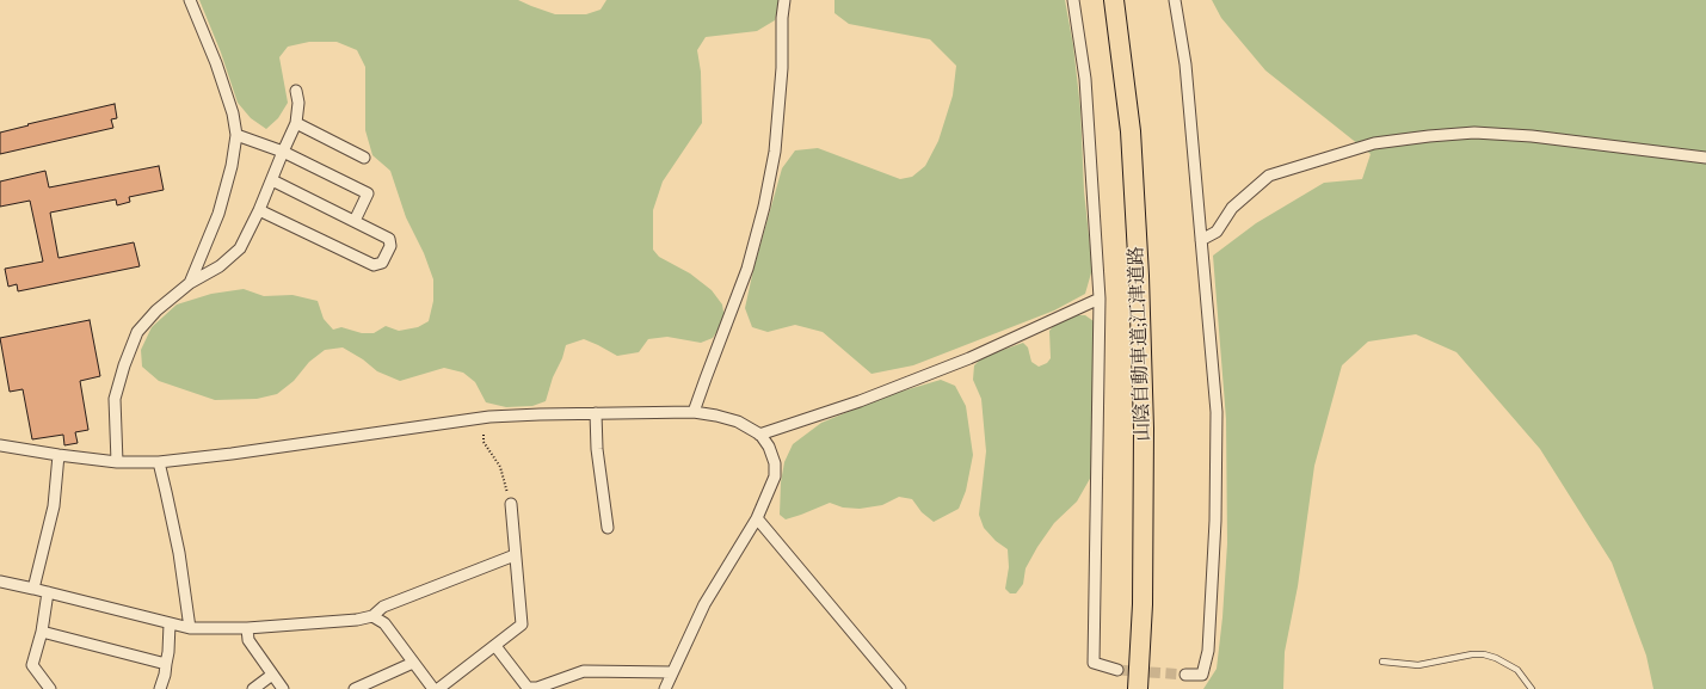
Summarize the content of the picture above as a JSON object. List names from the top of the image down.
{
  "streets": {
    "highway": ["山陰自動車道;江津道路"]
  }
}
